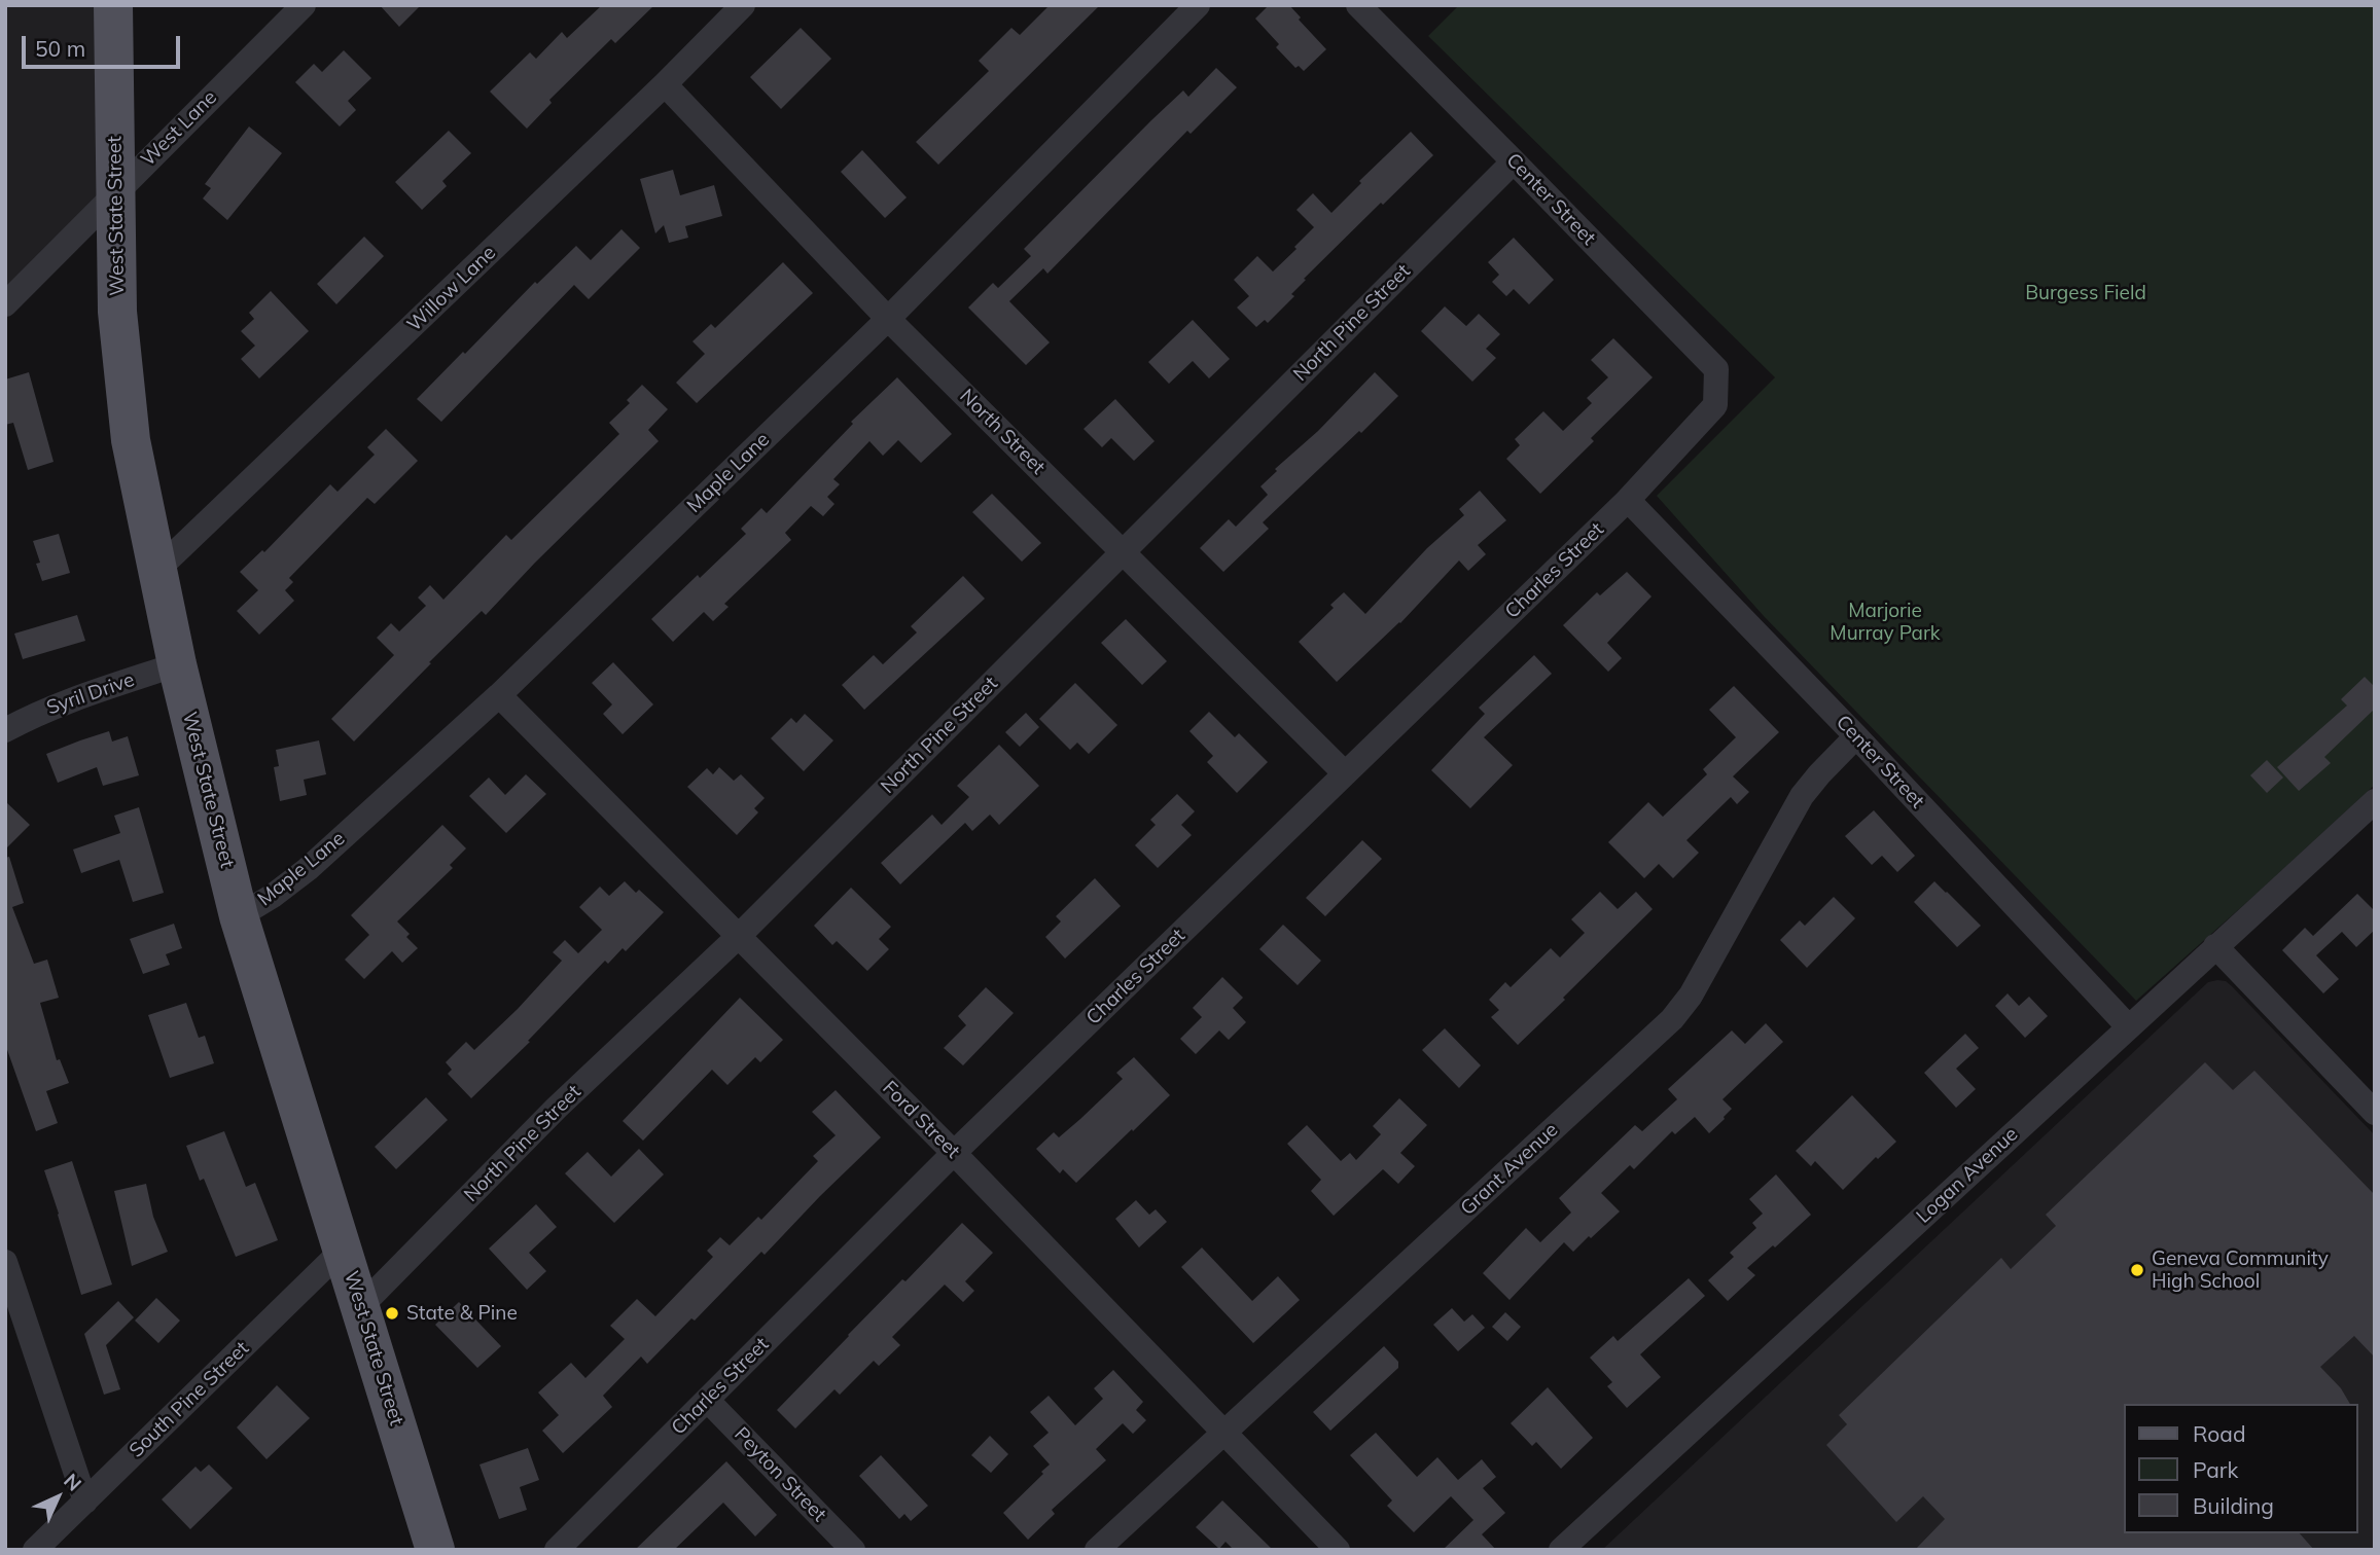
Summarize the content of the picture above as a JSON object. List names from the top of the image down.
{
  "streets": {
    "main road": ["West State Street"],
    "street": [
      "West Lane",
      "Center Street",
      "Willow Lane",
      "North Pine Street",
      "North Street",
      "Maple Lane",
      "Charles Street",
      "Syril Drive",
      "Ford Street",
      "Grant Avenue",
      "Logan Avenue",
      "South Pine Street",
      "Peyton Street"
    ]
  },
  "crossings": [
    ["West Lane", "West State Street"],
    ["Center Street", "North Pine Street"],
    ["Center Street", "Charles Street"],
    ["Center Street", "Grant Avenue"],
    ["Center Street", "Logan Avenue"],
    ["West State Street", "Willow Lane"],
    ["West State Street", "North Pine Street"],
    ["West State Street", "Maple Lane"],
    ["West State Street", "Syril Drive"],
    ["West State Street", "South Pine Street"],
    ["Willow Lane", "North Street"],
    ["North Pine Street", "North Street"],
    ["North Pine Street", "Ford Street"],
    ["North Street", "Maple Lane"],
    ["North Street", "Charles Street"],
    ["Maple Lane", "Ford Street"],
    ["Charles Street", "Ford Street"],
    ["Charles Street", "Peyton Street"],
    ["Ford Street", "Grant Avenue"]
  ],
  "parks": ["Burgess Field", "Marjorie Murray Park"],
  "places": ["Geneva Community High School", "State & Pine"],
  "legend": ["Road", "Park", "Building"],
  "scale_bar": "50 m",
  "north": "top right"
}
